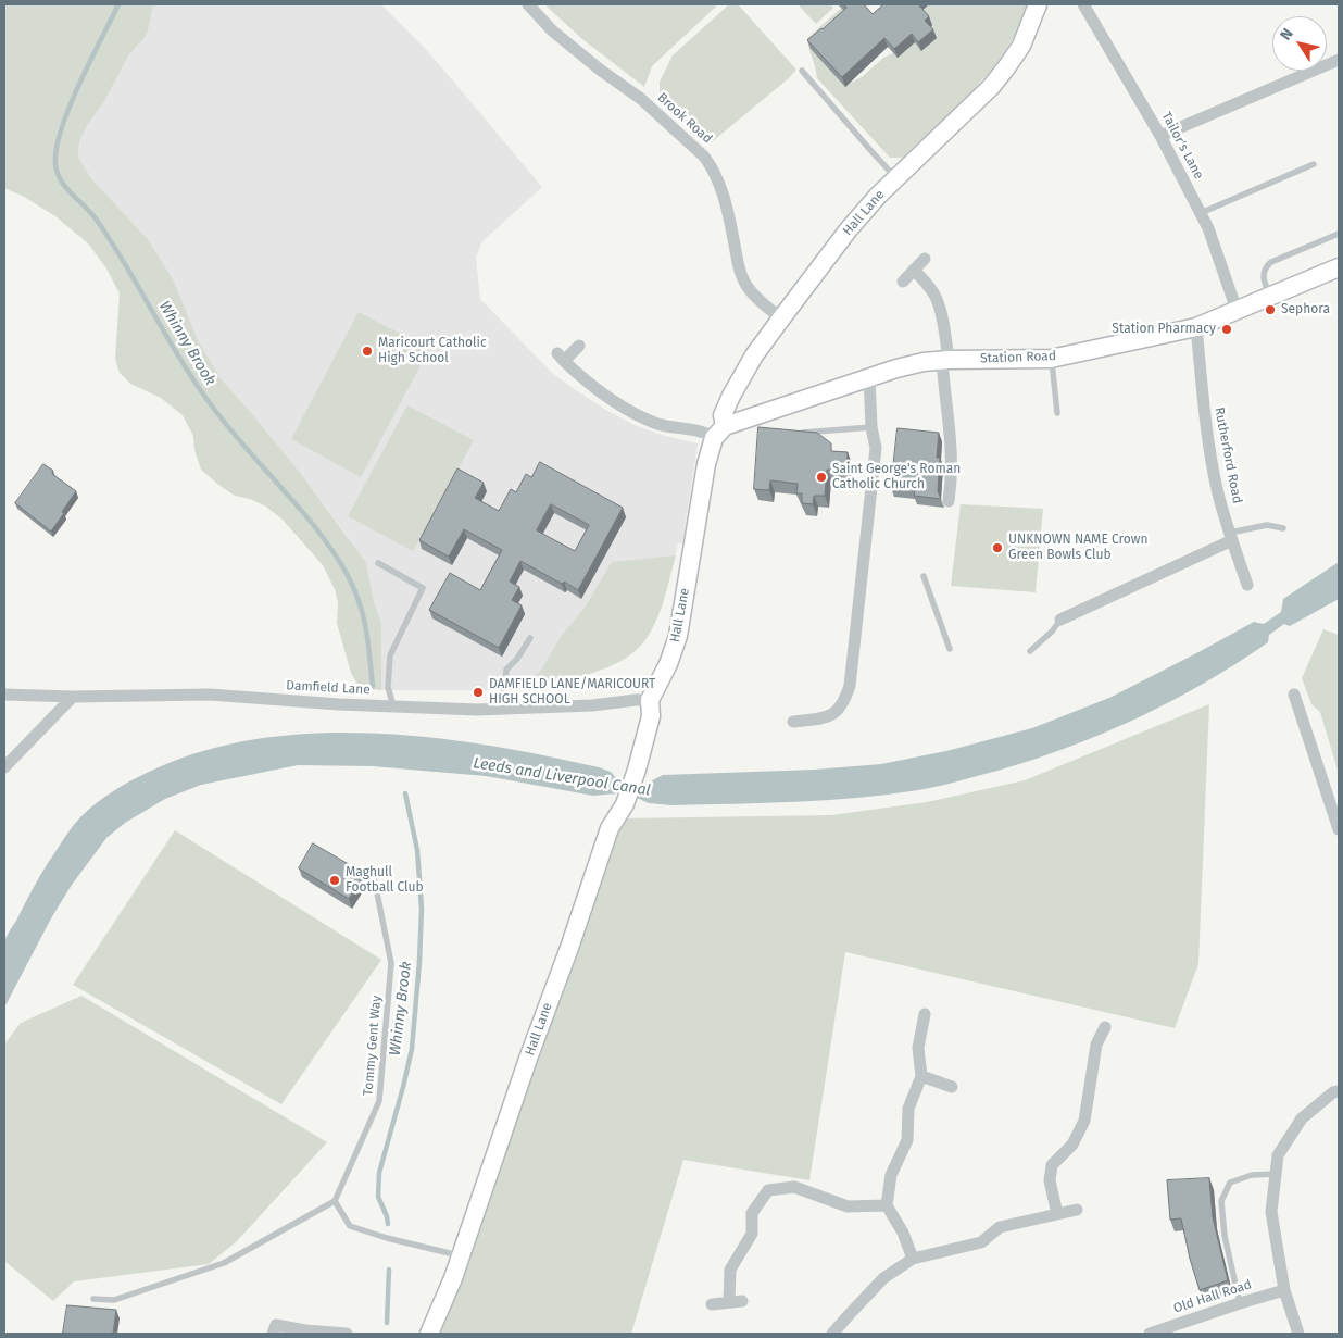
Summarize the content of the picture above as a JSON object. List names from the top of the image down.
{
  "streets": {
    "street": [
      "Brook Road",
      "Tailor's Lane",
      "Hall Lane",
      "Station Road",
      "Rutherford Road",
      "Damfield Lane",
      "Old Hall Road"
    ],
    "lane": ["Tommy Gent Way"]
  },
  "crossings": [
    ["Brook Road", "Hall Lane"],
    ["Tailor's Lane", "Station Road"],
    ["Hall Lane", "Station Road"],
    ["Hall Lane", "Damfield Lane"],
    ["Station Road", "Rutherford Road"]
  ],
  "water": ["Whinny Brook", "Leeds and Liverpool Canal"],
  "places": [
    "Sephora",
    "Station Pharmacy",
    "Maricourt Catholic High School",
    "Saint George's Roman Catholic Church",
    "UNKNOWN NAME Crown Green Bowls Club",
    "DAMFIELD LANE/MARICOURT HIGH SCHOOL",
    "Maghull Football Club"
  ],
  "north": "top left"
}
